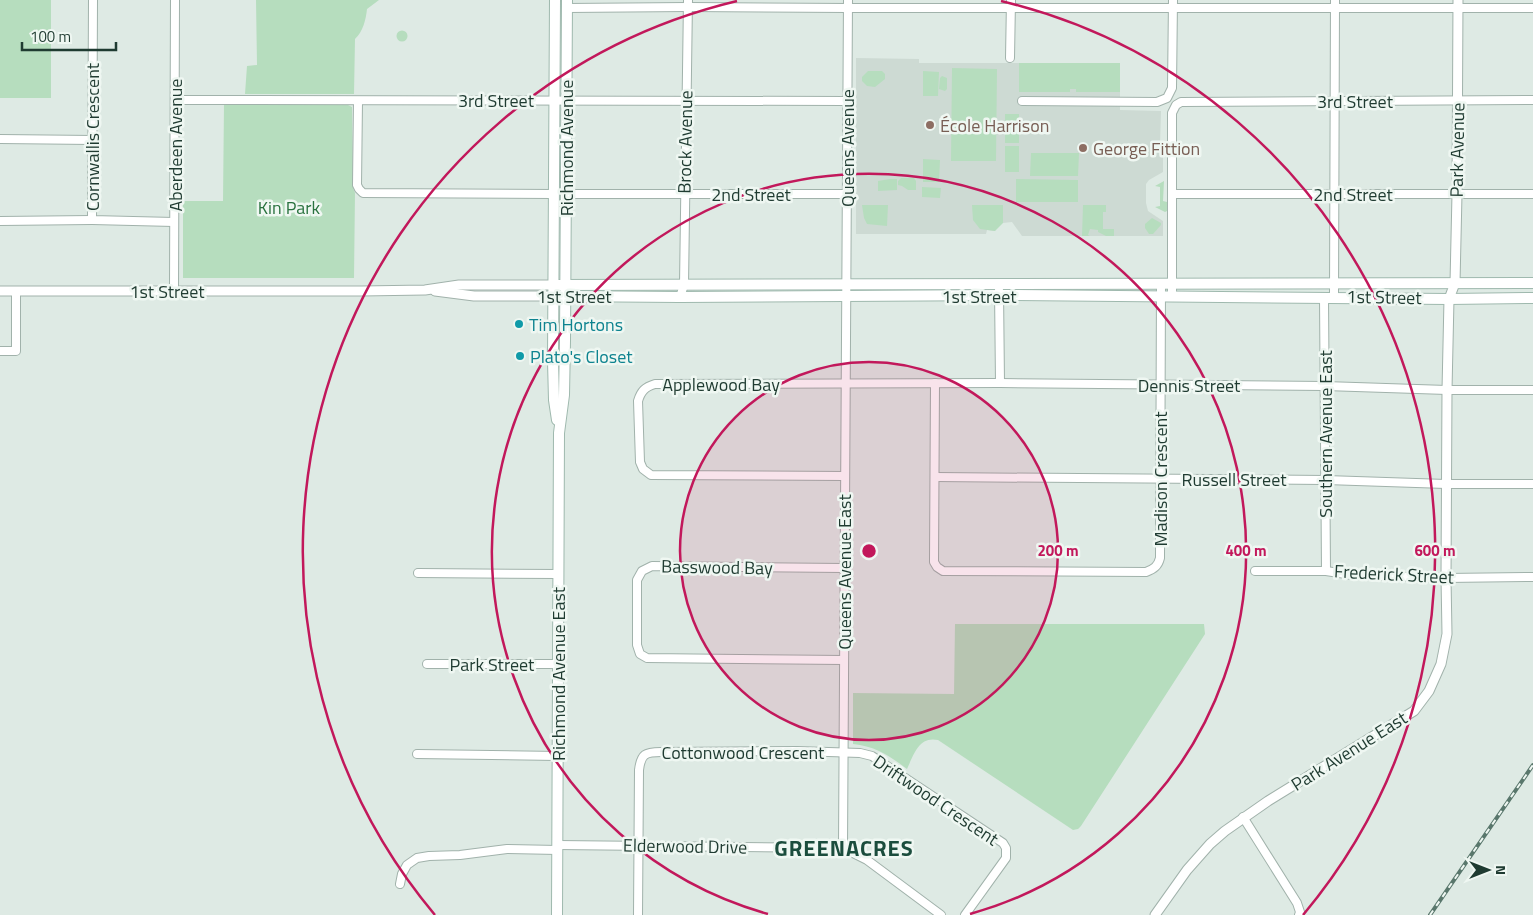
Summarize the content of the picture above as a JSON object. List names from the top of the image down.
{
  "streets": {
    "main road": ["Richmond Avenue", "1st Street", "Richmond Avenue East"],
    "street": [
      "3rd Street",
      "Cornwallis Crescent",
      "Brock Avenue",
      "Aberdeen Avenue",
      "Queens Avenue",
      "Park Avenue",
      "2nd Street",
      "Applewood Bay",
      "Dennis Street",
      "Southern Avenue East",
      "Madison Crescent",
      "Russell Street",
      "Basswood Bay",
      "Queens Avenue East",
      "Frederick Street",
      "Park Street",
      "Park Avenue East",
      "Cottonwood Crescent",
      "Driftwood Crescent",
      "Elderwood Drive"
    ]
  },
  "crossings": [
    ["3rd Street", "Brock Avenue"],
    ["3rd Street", "Aberdeen Avenue"],
    ["3rd Street", "Richmond Avenue"],
    ["3rd Street", "Queens Avenue"],
    ["3rd Street", "Park Avenue"],
    ["3rd Street", "Southern Avenue East"],
    ["3rd Street", "Madison Crescent"],
    ["Cornwallis Crescent", "Aberdeen Avenue"],
    ["Brock Avenue", "2nd Street"],
    ["Brock Avenue", "1st Street"],
    ["Aberdeen Avenue", "1st Street"],
    ["Richmond Avenue", "2nd Street"],
    ["Richmond Avenue", "1st Street"],
    ["Richmond Avenue", "Richmond Avenue East"],
    ["Queens Avenue", "2nd Street"],
    ["Queens Avenue", "1st Street"],
    ["Queens Avenue", "Queens Avenue East"],
    ["Park Avenue", "2nd Street"],
    ["Park Avenue", "1st Street"],
    ["Park Avenue", "Park Avenue East"],
    ["2nd Street", "Southern Avenue East"],
    ["2nd Street", "Madison Crescent"],
    ["1st Street", "Southern Avenue East"],
    ["1st Street", "Madison Crescent"],
    ["1st Street", "Queens Avenue East"],
    ["1st Street", "Richmond Avenue East"],
    ["1st Street", "Park Avenue East"],
    ["Applewood Bay", "Dennis Street"],
    ["Applewood Bay", "Queens Avenue East"],
    ["Dennis Street", "Southern Avenue East"],
    ["Dennis Street", "Madison Crescent"],
    ["Dennis Street", "Queens Avenue East"],
    ["Dennis Street", "Park Avenue East"],
    ["Southern Avenue East", "Russell Street"],
    ["Southern Avenue East", "Frederick Street"],
    ["Madison Crescent", "Russell Street"],
    ["Russell Street", "Park Avenue East"],
    ["Basswood Bay", "Queens Avenue East"],
    ["Queens Avenue East", "Cottonwood Crescent"],
    ["Queens Avenue East", "Driftwood Crescent"],
    ["Queens Avenue East", "Elderwood Drive"],
    ["Frederick Street", "Park Avenue East"],
    ["Park Street", "Richmond Avenue East"],
    ["Richmond Avenue East", "Elderwood Drive"],
    ["Cottonwood Crescent", "Driftwood Crescent"],
    ["Cottonwood Crescent", "Elderwood Drive"]
  ],
  "districts": ["GREENACRES"],
  "parks": ["Kin Park"],
  "places": [
    "École Harrison",
    "George Fittion",
    "Tim Hortons",
    "Plato's Closet"
  ],
  "scale_bar": "100 m",
  "north": "right",
  "rings": ["200 m", "400 m", "600 m"]
}
